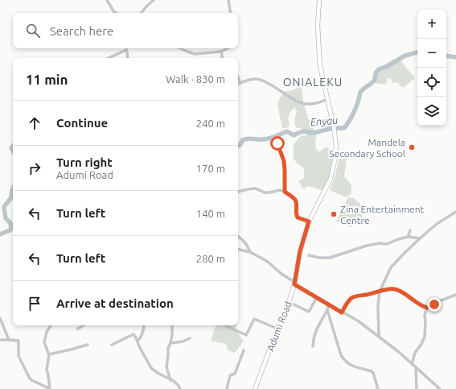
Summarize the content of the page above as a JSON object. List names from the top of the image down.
{
  "streets": {
    "main road": ["Adumi Road"]
  },
  "districts": ["ONIALEKU"],
  "water": ["Enyau"],
  "places": ["Mandela Secondary School", "Zina Entertainment Centre"],
  "page": {
    "map_buttons": ["+", "−"],
    "search": "Search here",
    "heading": ["11 min", "Walk · 830 m"],
    "list": [
      ["Continue", "240 m"],
      ["Turn right", "Adumi Road", "170 m"],
      ["Turn left", "140 m"],
      ["Turn left", "280 m"],
      "Arrive at destination"
    ]
  }
}
